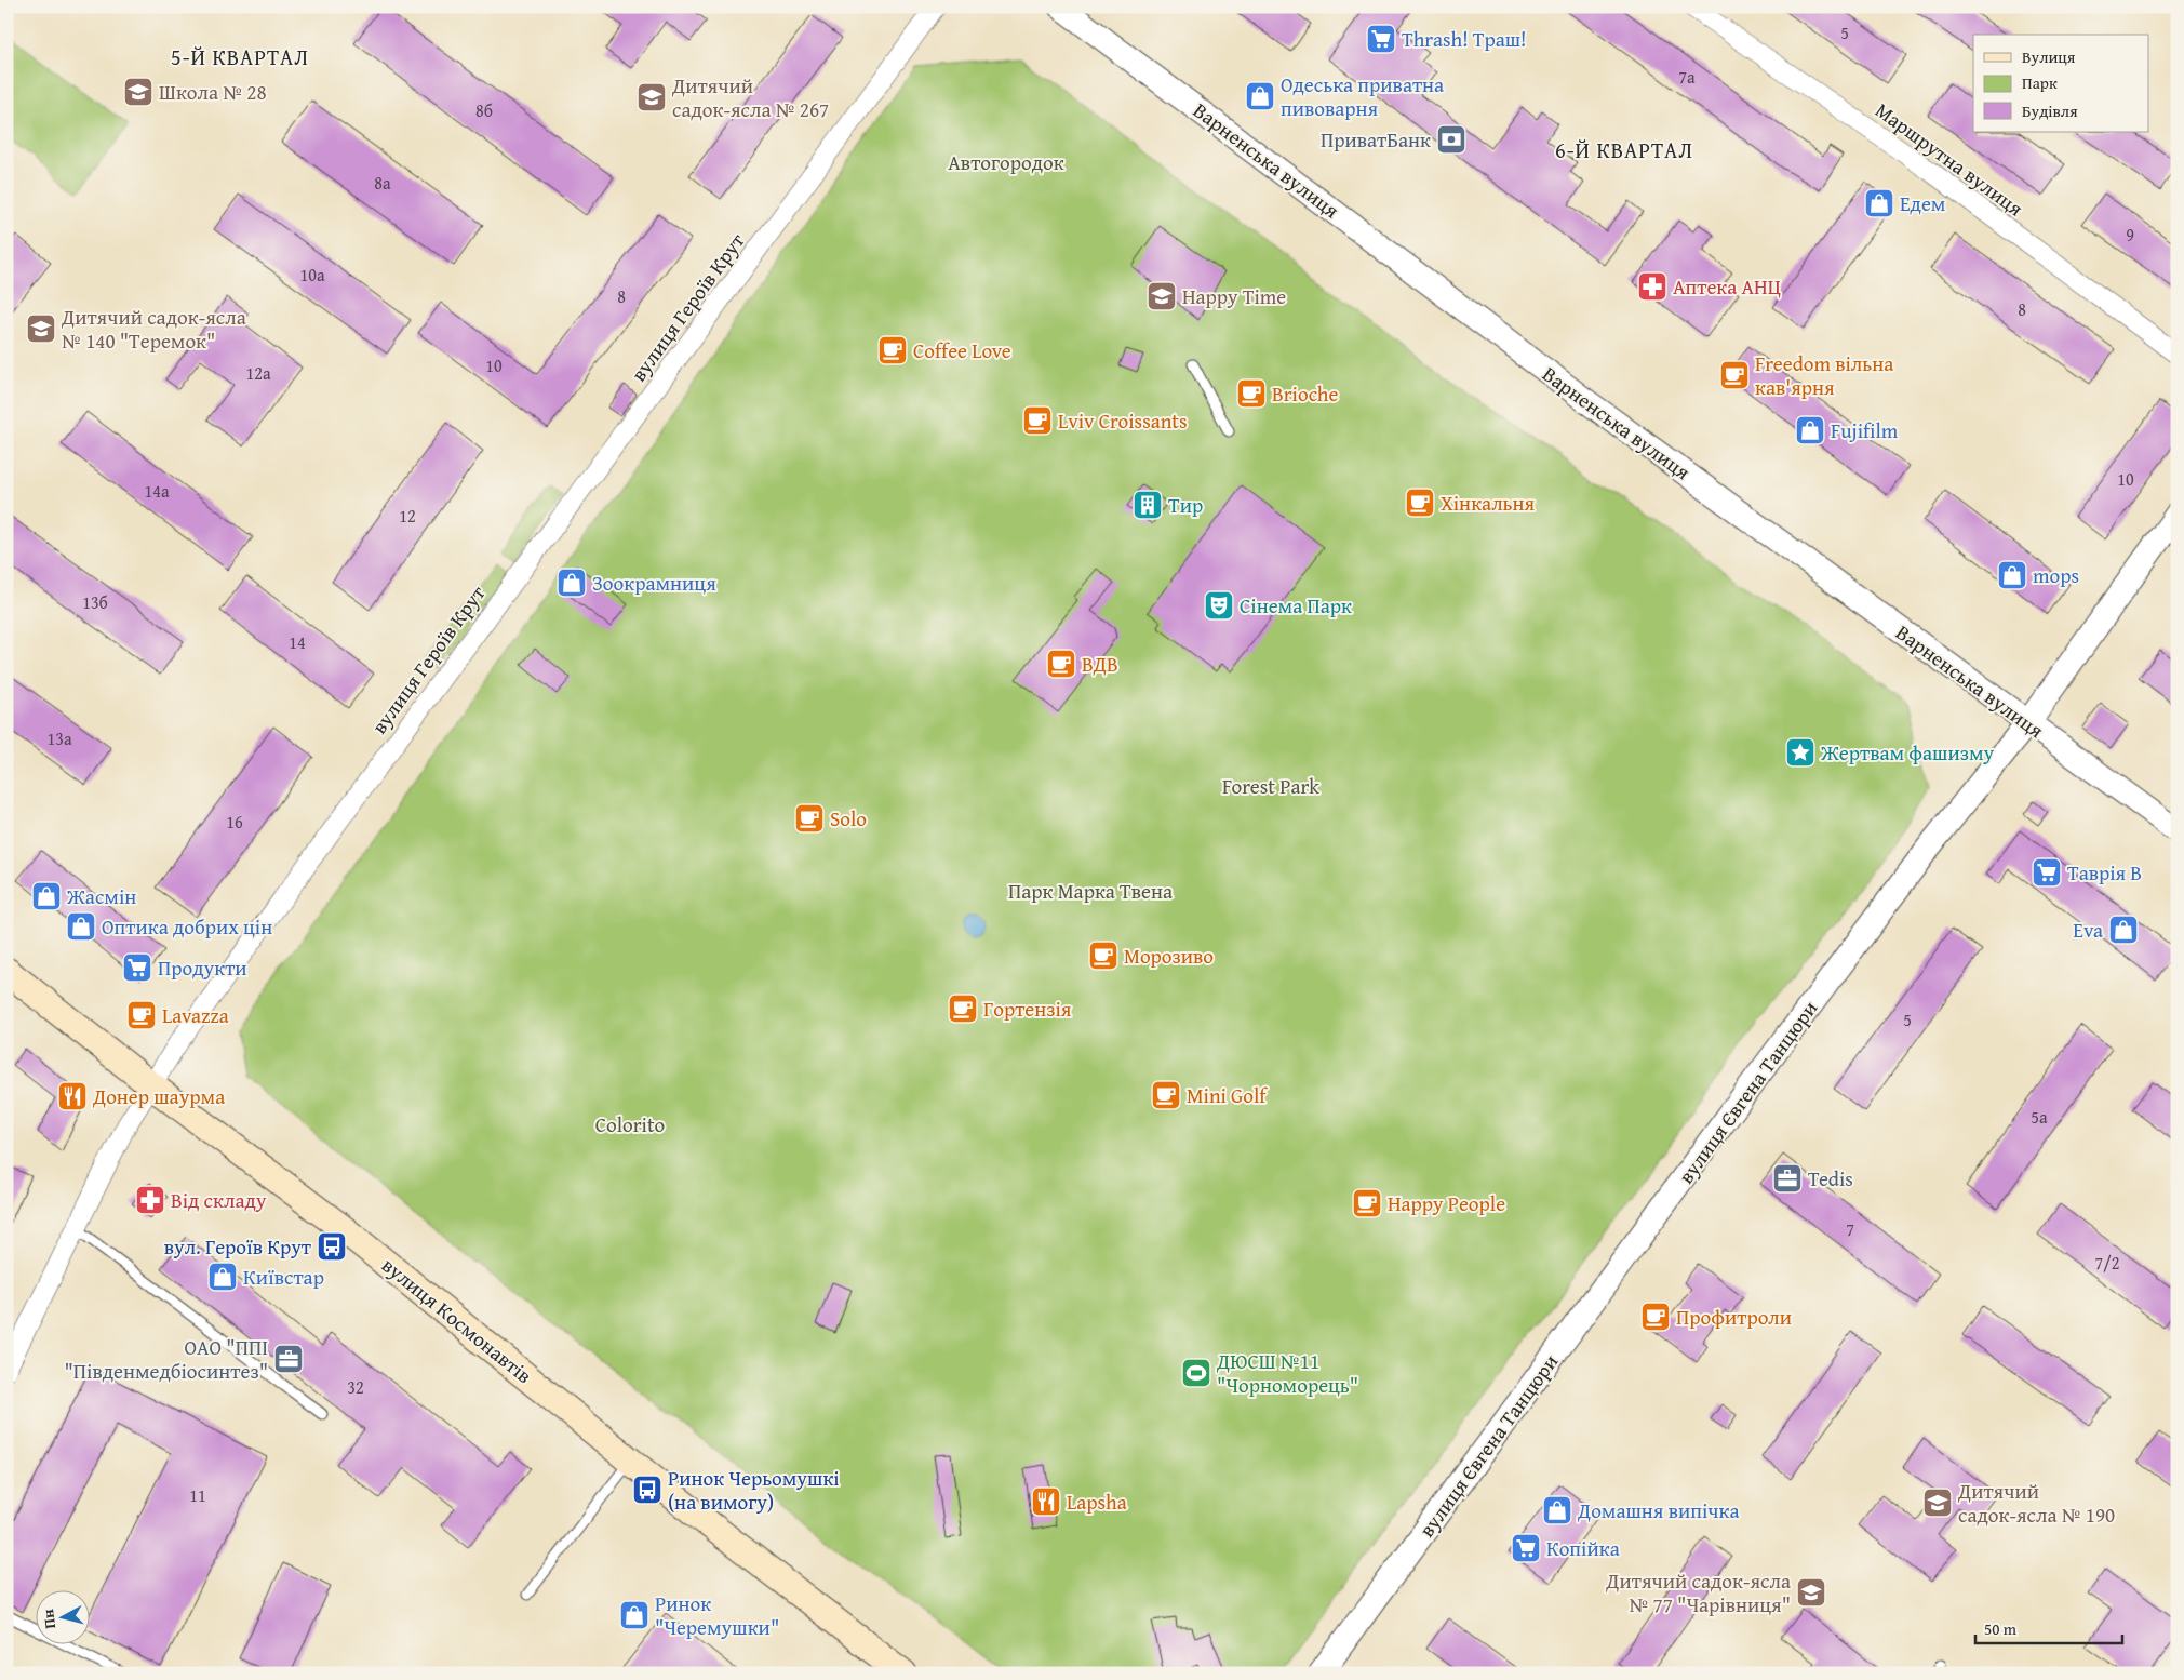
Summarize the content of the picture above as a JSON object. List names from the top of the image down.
{
  "streets": {
    "main road": ["вулиця Космонавтів"],
    "street": [
      "Маршрутна вулиця",
      "Варненська вулиця",
      "вулиця Героїв Крут",
      "вулиця Євгена Танцюри"
    ]
  },
  "crossings": [
    ["Варненська вулиця", "вулиця Євгена Танцюри"],
    ["вулиця Героїв Крут", "вулиця Космонавтів"]
  ],
  "districts": ["5-Й КВАРТАЛ", "6-Й КВАРТАЛ"],
  "parks": [
    "Автогородок",
    "Forest Park",
    "Парк Марка Твена",
    "Colorito"
  ],
  "places": {
    "supermarket": [
      "Thrash! Траш!",
      "Таврія В",
      "Продукти",
      "Копійка"
    ],
    "school or university": [
      "Школа № 28",
      "Дитячий садок-ясла № 267",
      "Happy Time",
      "Дитячий садок-ясла № 140 \"Теремок\"",
      "Дитячий садок-ясла № 190",
      "Дитячий садок-ясла № 77 \"Чарівниця\""
    ],
    "shop": [
      "Одеська приватна пивоварня",
      "Едем",
      "Fujifilm",
      "mops",
      "Зоокрамниця",
      "Жасмін",
      "Оптика добрих цін",
      "Eva",
      "Київстар",
      "Домашня випічка",
      "Ринок \"Черемушки\""
    ],
    "bank": ["ПриватБанк"],
    "pharmacy": ["Аптека АНЦ", "Від складу"],
    "cafe": [
      "Coffee Love",
      "Freedom вільна кав'ярня",
      "Brioche",
      "Lviv Croissants",
      "Хінкальня",
      "ВДВ",
      "Solo",
      "Морозиво",
      "Гортензія",
      "Lavazza",
      "Mini Golf",
      "Happy People",
      "Профитроли"
    ],
    "building": ["Тир"],
    "theatre": ["Сінема Парк"],
    "place": ["Жертвам фашизму"],
    "restaurant": ["Донер шаурма", "Lapsha"],
    "office": ["Tedis", "ОАО \"ППІ \"Південмедбіосинтез\""],
    "bus stop": ["вул. Героїв Крут", "Ринок Черьомушкі (на вимогу)"],
    "sports": ["ДЮСШ №11 \"Чорноморець\""]
  },
  "house_numbers": [
    "5",
    "7а",
    "8б",
    "8а",
    "9",
    "10а",
    "8",
    "8",
    "10",
    "12а",
    "10",
    "14а",
    "12",
    "13б",
    "14",
    "13а",
    "16",
    "5",
    "5а",
    "7",
    "7/2",
    "32",
    "11"
  ],
  "legend": ["Вулиця", "Парк", "Будівля"],
  "scale_bar": "50 m",
  "north": "left"
}
